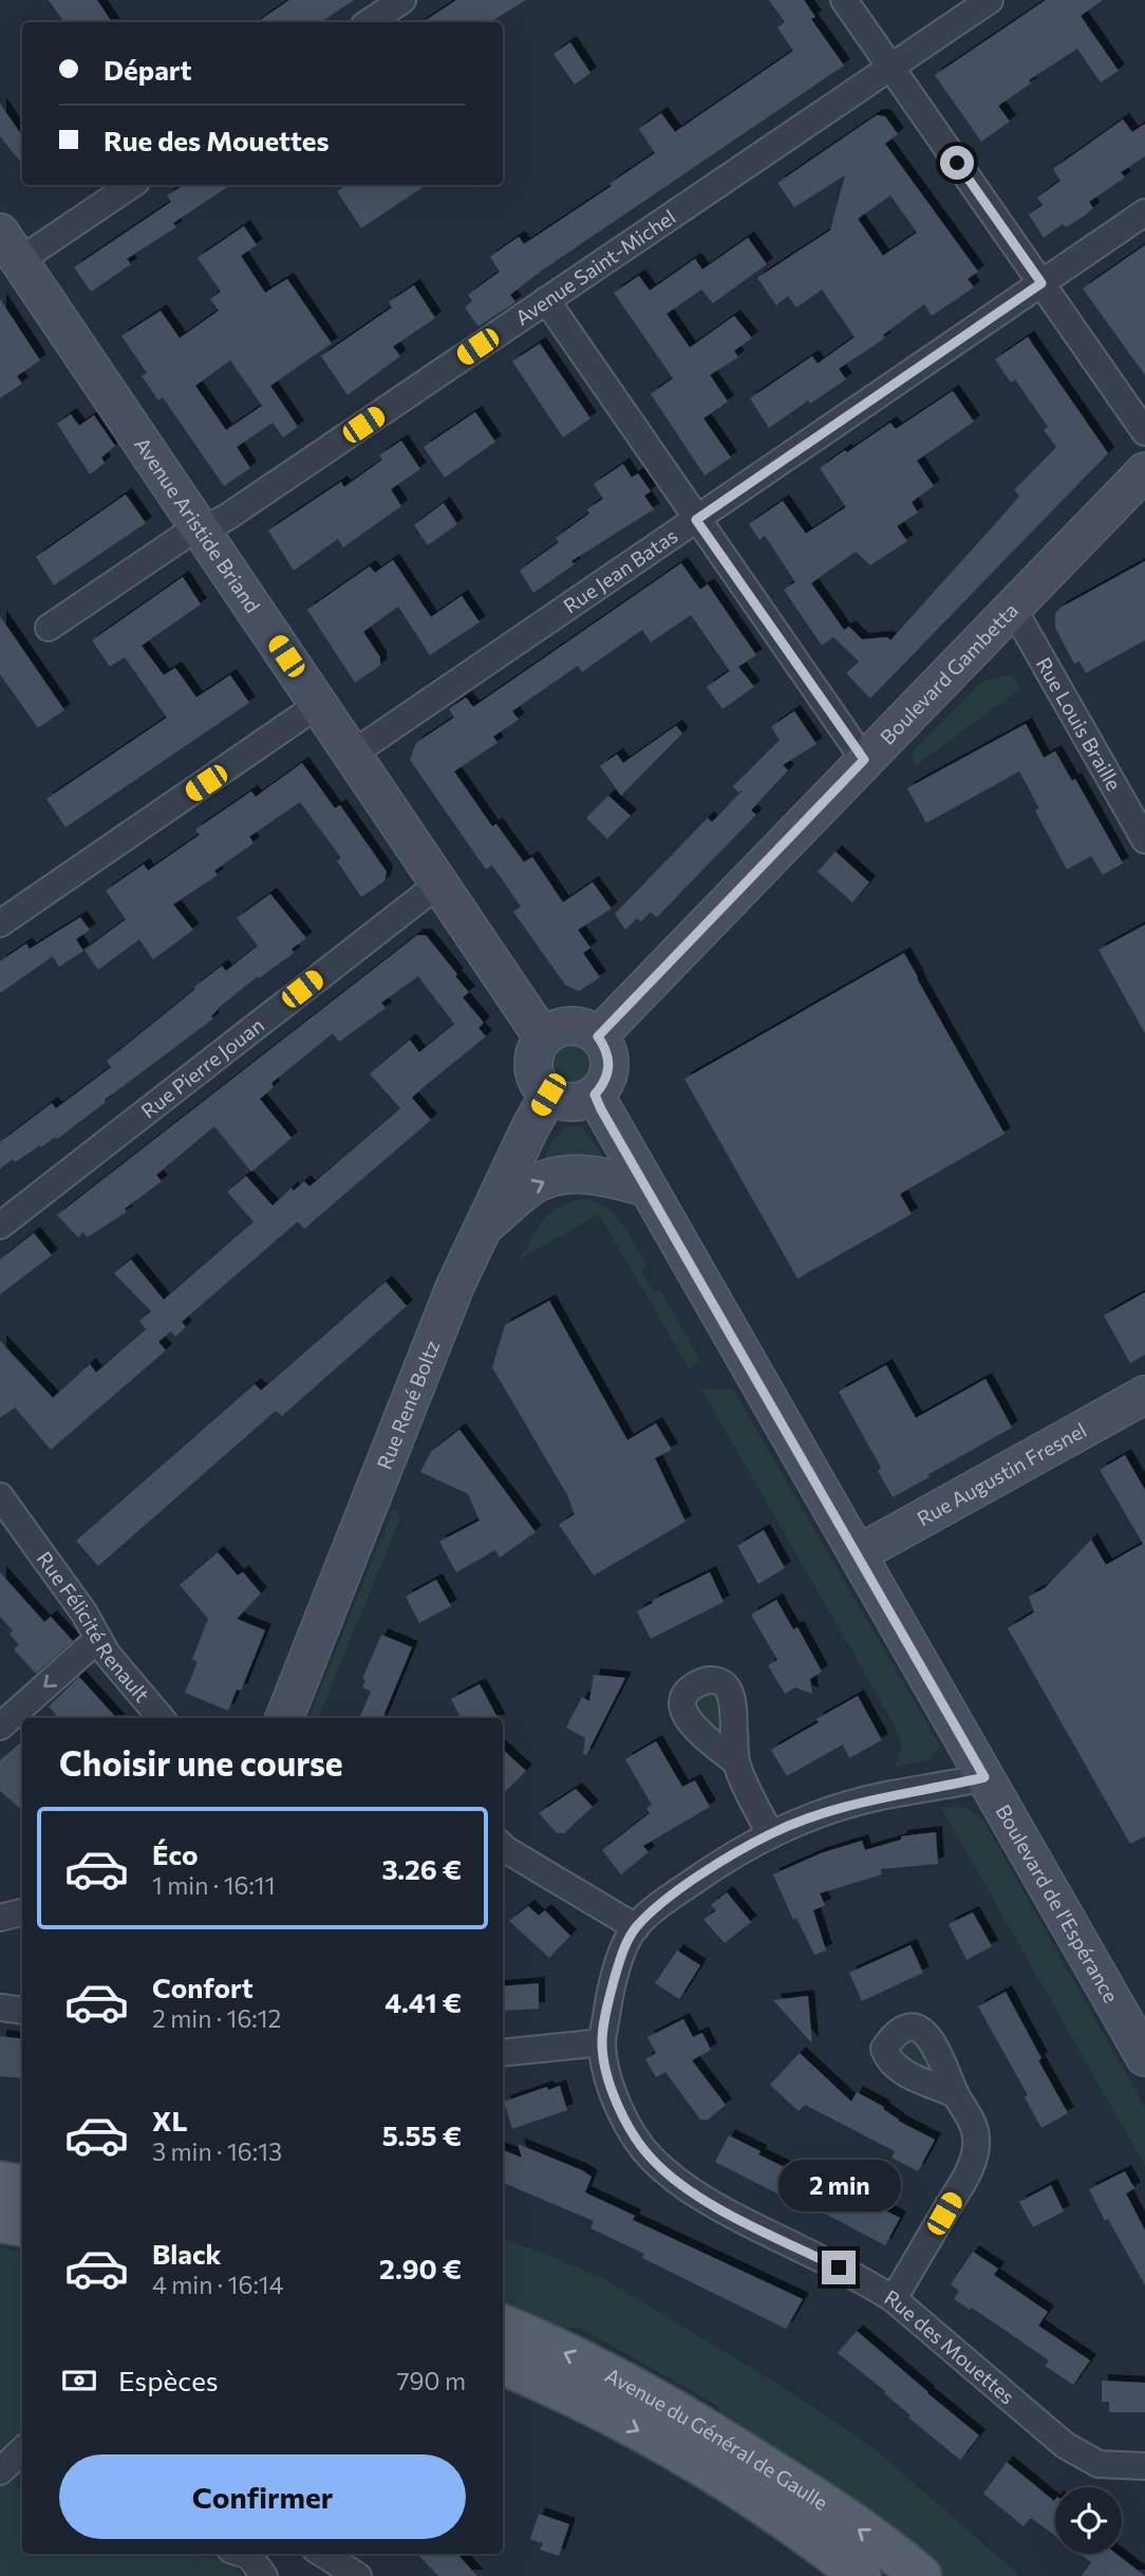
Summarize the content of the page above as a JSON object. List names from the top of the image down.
{
  "streets": {
    "main road": [
      "Avenue Aristide Briand",
      "Boulevard Gambetta",
      "Rue René Boltz",
      "Rue Augustin Fresnel",
      "Boulevard de l'Espérance",
      "Avenue du Général de Gaulle"
    ],
    "street": [
      "Avenue Saint-Michel",
      "Rue Jean Batas",
      "Rue Louis Braille",
      "Rue Pierre Jouan",
      "Rue Félicité Renault",
      "Rue des Mouettes"
    ]
  },
  "crossings": [
    ["Avenue Saint-Michel", "Avenue Aristide Briand"],
    ["Avenue Aristide Briand", "Rue Jean Batas"],
    ["Avenue Aristide Briand", "Boulevard Gambetta"],
    ["Avenue Aristide Briand", "Rue Pierre Jouan"],
    ["Avenue Aristide Briand", "Rue René Boltz"],
    ["Avenue Aristide Briand", "Boulevard de l'Espérance"],
    ["Boulevard Gambetta", "Rue Louis Braille"],
    ["Boulevard Gambetta", "Rue René Boltz"],
    ["Boulevard Gambetta", "Boulevard de l'Espérance"],
    ["Rue René Boltz", "Boulevard de l'Espérance"],
    ["Rue Augustin Fresnel", "Boulevard de l'Espérance"],
    ["Boulevard de l'Espérance", "Rue des Mouettes"]
  ],
  "page": {
    "banner": ["Départ", "Rue des Mouettes"],
    "heading": "Choisir une course",
    "list": [
      {
        "name": "Éco",
        "note": "1 min · 16:11",
        "value": "3.26 €"
      },
      {
        "name": "Confort",
        "note": "2 min · 16:12",
        "value": "4.41 €"
      },
      {
        "name": "XL",
        "note": "3 min · 16:13",
        "value": "5.55 €"
      },
      {
        "name": "Black",
        "note": "4 min · 16:14",
        "value": "2.90 €"
      }
    ],
    "bubble": "2 min",
    "pay": ["Espèces", "790 m"],
    "buttons": "Confirmer"
  }
}
